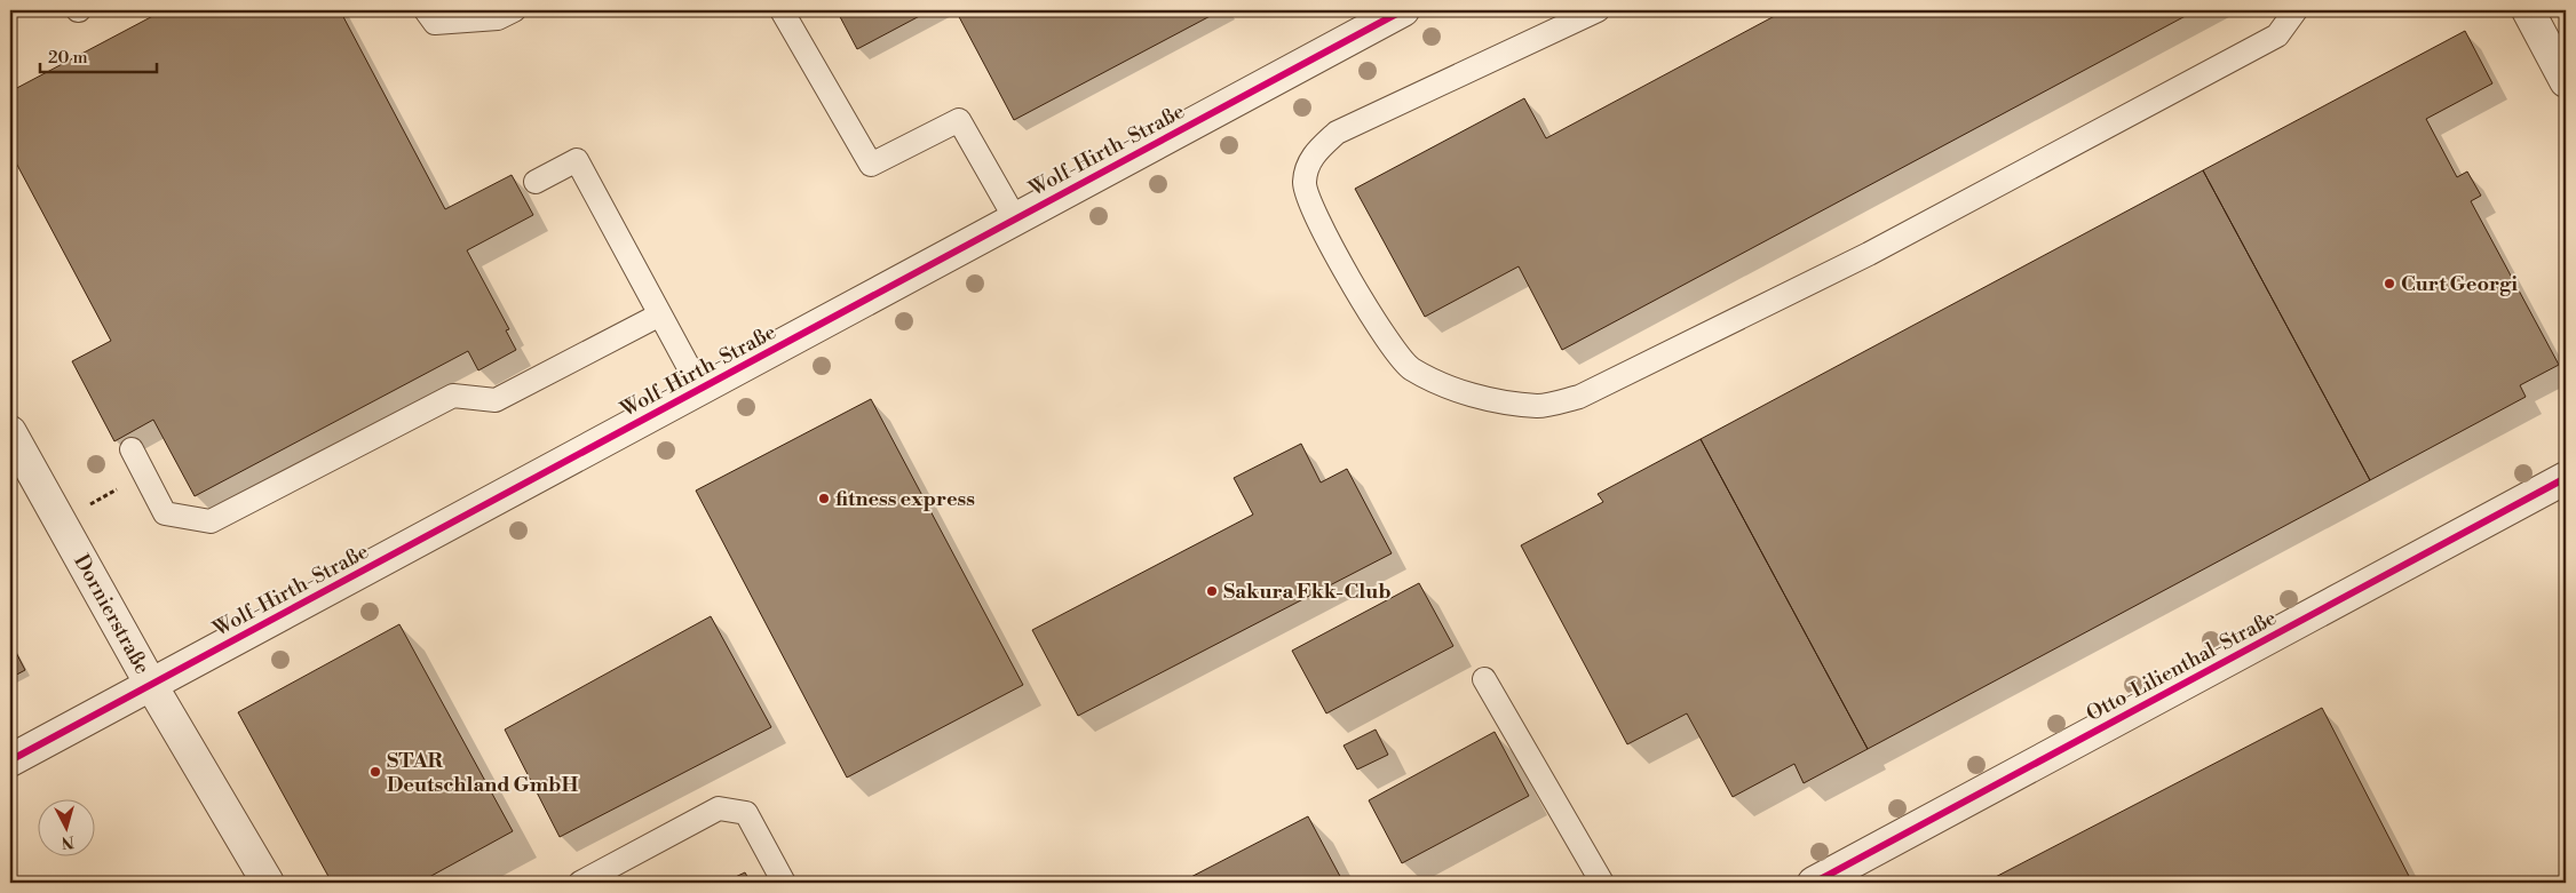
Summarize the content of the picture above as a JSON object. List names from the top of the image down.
{
  "streets": {
    "street": ["Wolf-Hirth-Straße", "Dornierstraße", "Otto-Lilienthal-Straße"]
  },
  "crossings": [
    ["Wolf-Hirth-Straße", "Dornierstraße"]
  ],
  "places": [
    "Curt Georgi",
    "fitness express",
    "Sakura Fkk-Club",
    "STAR Deutschland GmbH"
  ],
  "scale_bar": "20 m",
  "north": "bottom"
}
